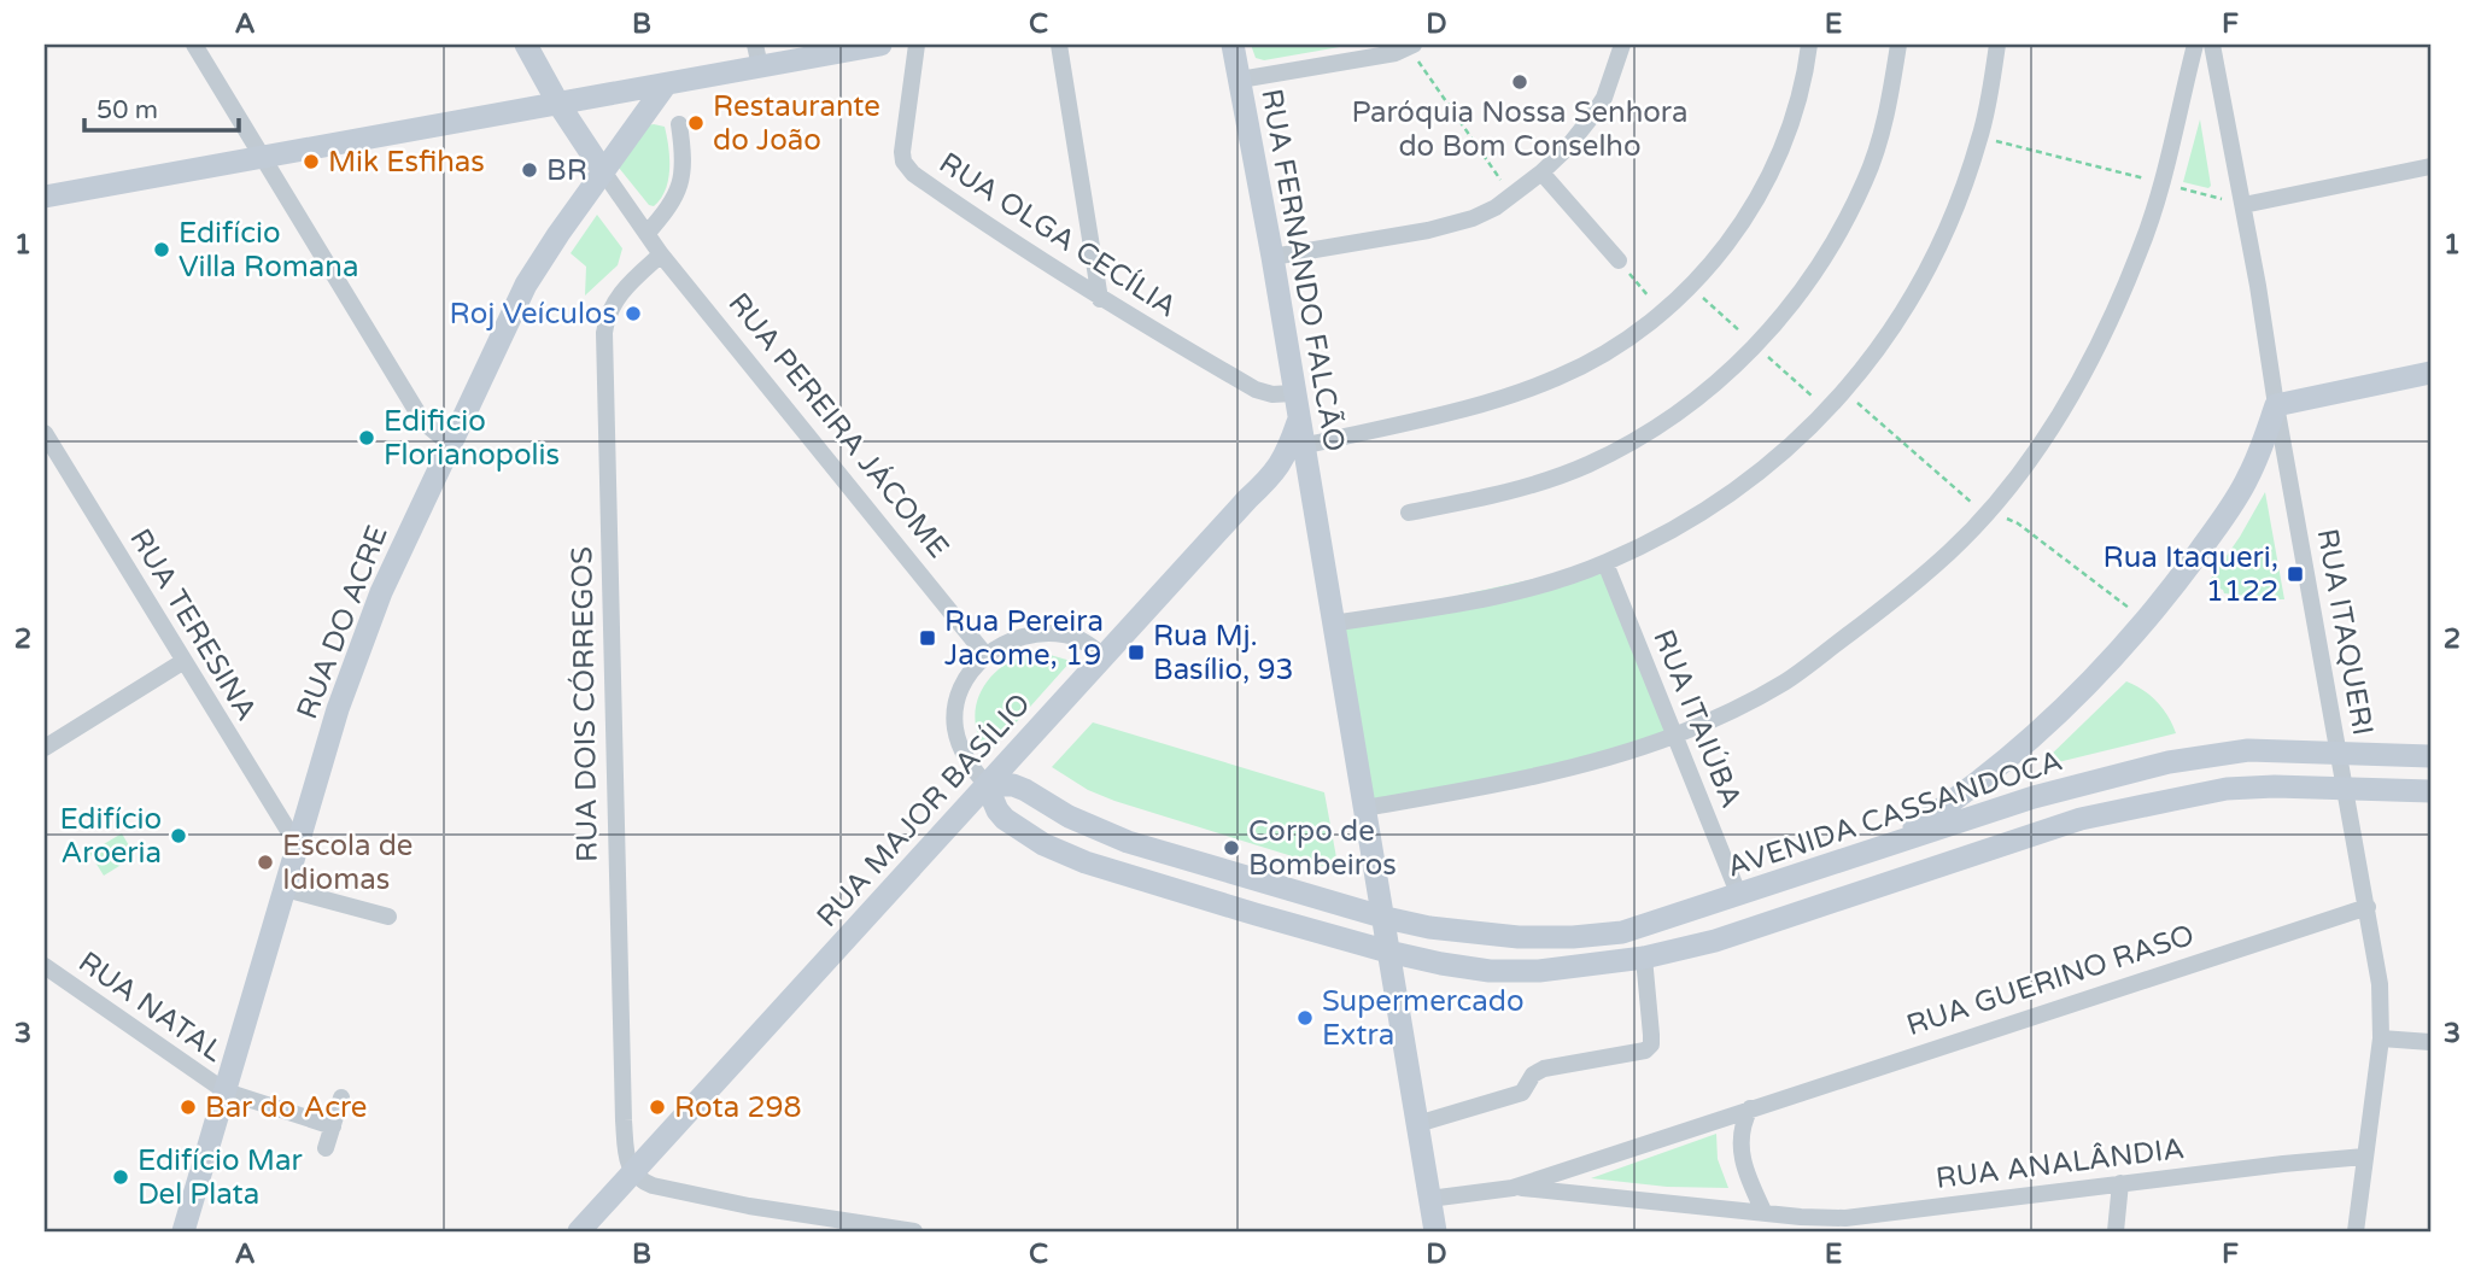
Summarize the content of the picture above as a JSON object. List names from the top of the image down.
{
  "streets": {
    "main road": [
      "RUA FERNANDO FALCÃO",
      "RUA PEREIRA JÁCOME",
      "RUA DO ACRE",
      "RUA MAJOR BASÍLIO",
      "AVENIDA CASSANDOCA"
    ],
    "street": [
      "RUA OLGA CECÍLIA",
      "RUA TERESINA",
      "RUA ITAQUERI",
      "RUA DOIS CÓRREGOS",
      "RUA ITAIÚBA",
      "RUA GUERINO RASO",
      "RUA NATAL",
      "RUA ANALÂNDIA"
    ]
  },
  "crossings": [
    ["RUA OLGA CECÍLIA", "RUA FERNANDO FALCÃO"],
    ["RUA FERNANDO FALCÃO", "RUA MAJOR BASÍLIO"],
    ["RUA FERNANDO FALCÃO", "AVENIDA CASSANDOCA"],
    ["RUA PEREIRA JÁCOME", "RUA DO ACRE"],
    ["RUA PEREIRA JÁCOME", "RUA DOIS CÓRREGOS"],
    ["RUA DO ACRE", "RUA TERESINA"],
    ["RUA DO ACRE", "RUA NATAL"],
    ["RUA ITAQUERI", "AVENIDA CASSANDOCA"],
    ["RUA ITAQUERI", "RUA GUERINO RASO"],
    ["RUA ITAQUERI", "RUA ANALÂNDIA"],
    ["RUA DOIS CÓRREGOS", "RUA MAJOR BASÍLIO"],
    ["RUA ITAIÚBA", "AVENIDA CASSANDOCA"],
    ["RUA MAJOR BASÍLIO", "AVENIDA CASSANDOCA"],
    ["RUA GUERINO RASO", "RUA ANALÂNDIA"]
  ],
  "places": {
    "other": [
      "Paróquia Nossa Senhora do Bom Conselho",
      "Restaurante do João",
      "Mik Esfihas",
      "BR",
      "Edifício Villa Romana",
      "Roj Veículos",
      "Edificio Florianopolis",
      "Edifício Aroeria",
      "Corpo de Bombeiros",
      "Escola de Idiomas",
      "Supermercado Extra",
      "Bar do Acre",
      "Rota 298",
      "Edifício Mar Del Plata"
    ],
    "transit": ["Rua Itaqueri, 1122", "Rua Pereira Jacome, 19", "Rua Mj. Basílio, 93"]
  },
  "scale_bar": "50 m",
  "grid": {
    "columns": [
      "A",
      "B",
      "C",
      "D",
      "E",
      "F"
    ],
    "rows": ["1", "2", "3"]
  }
}
